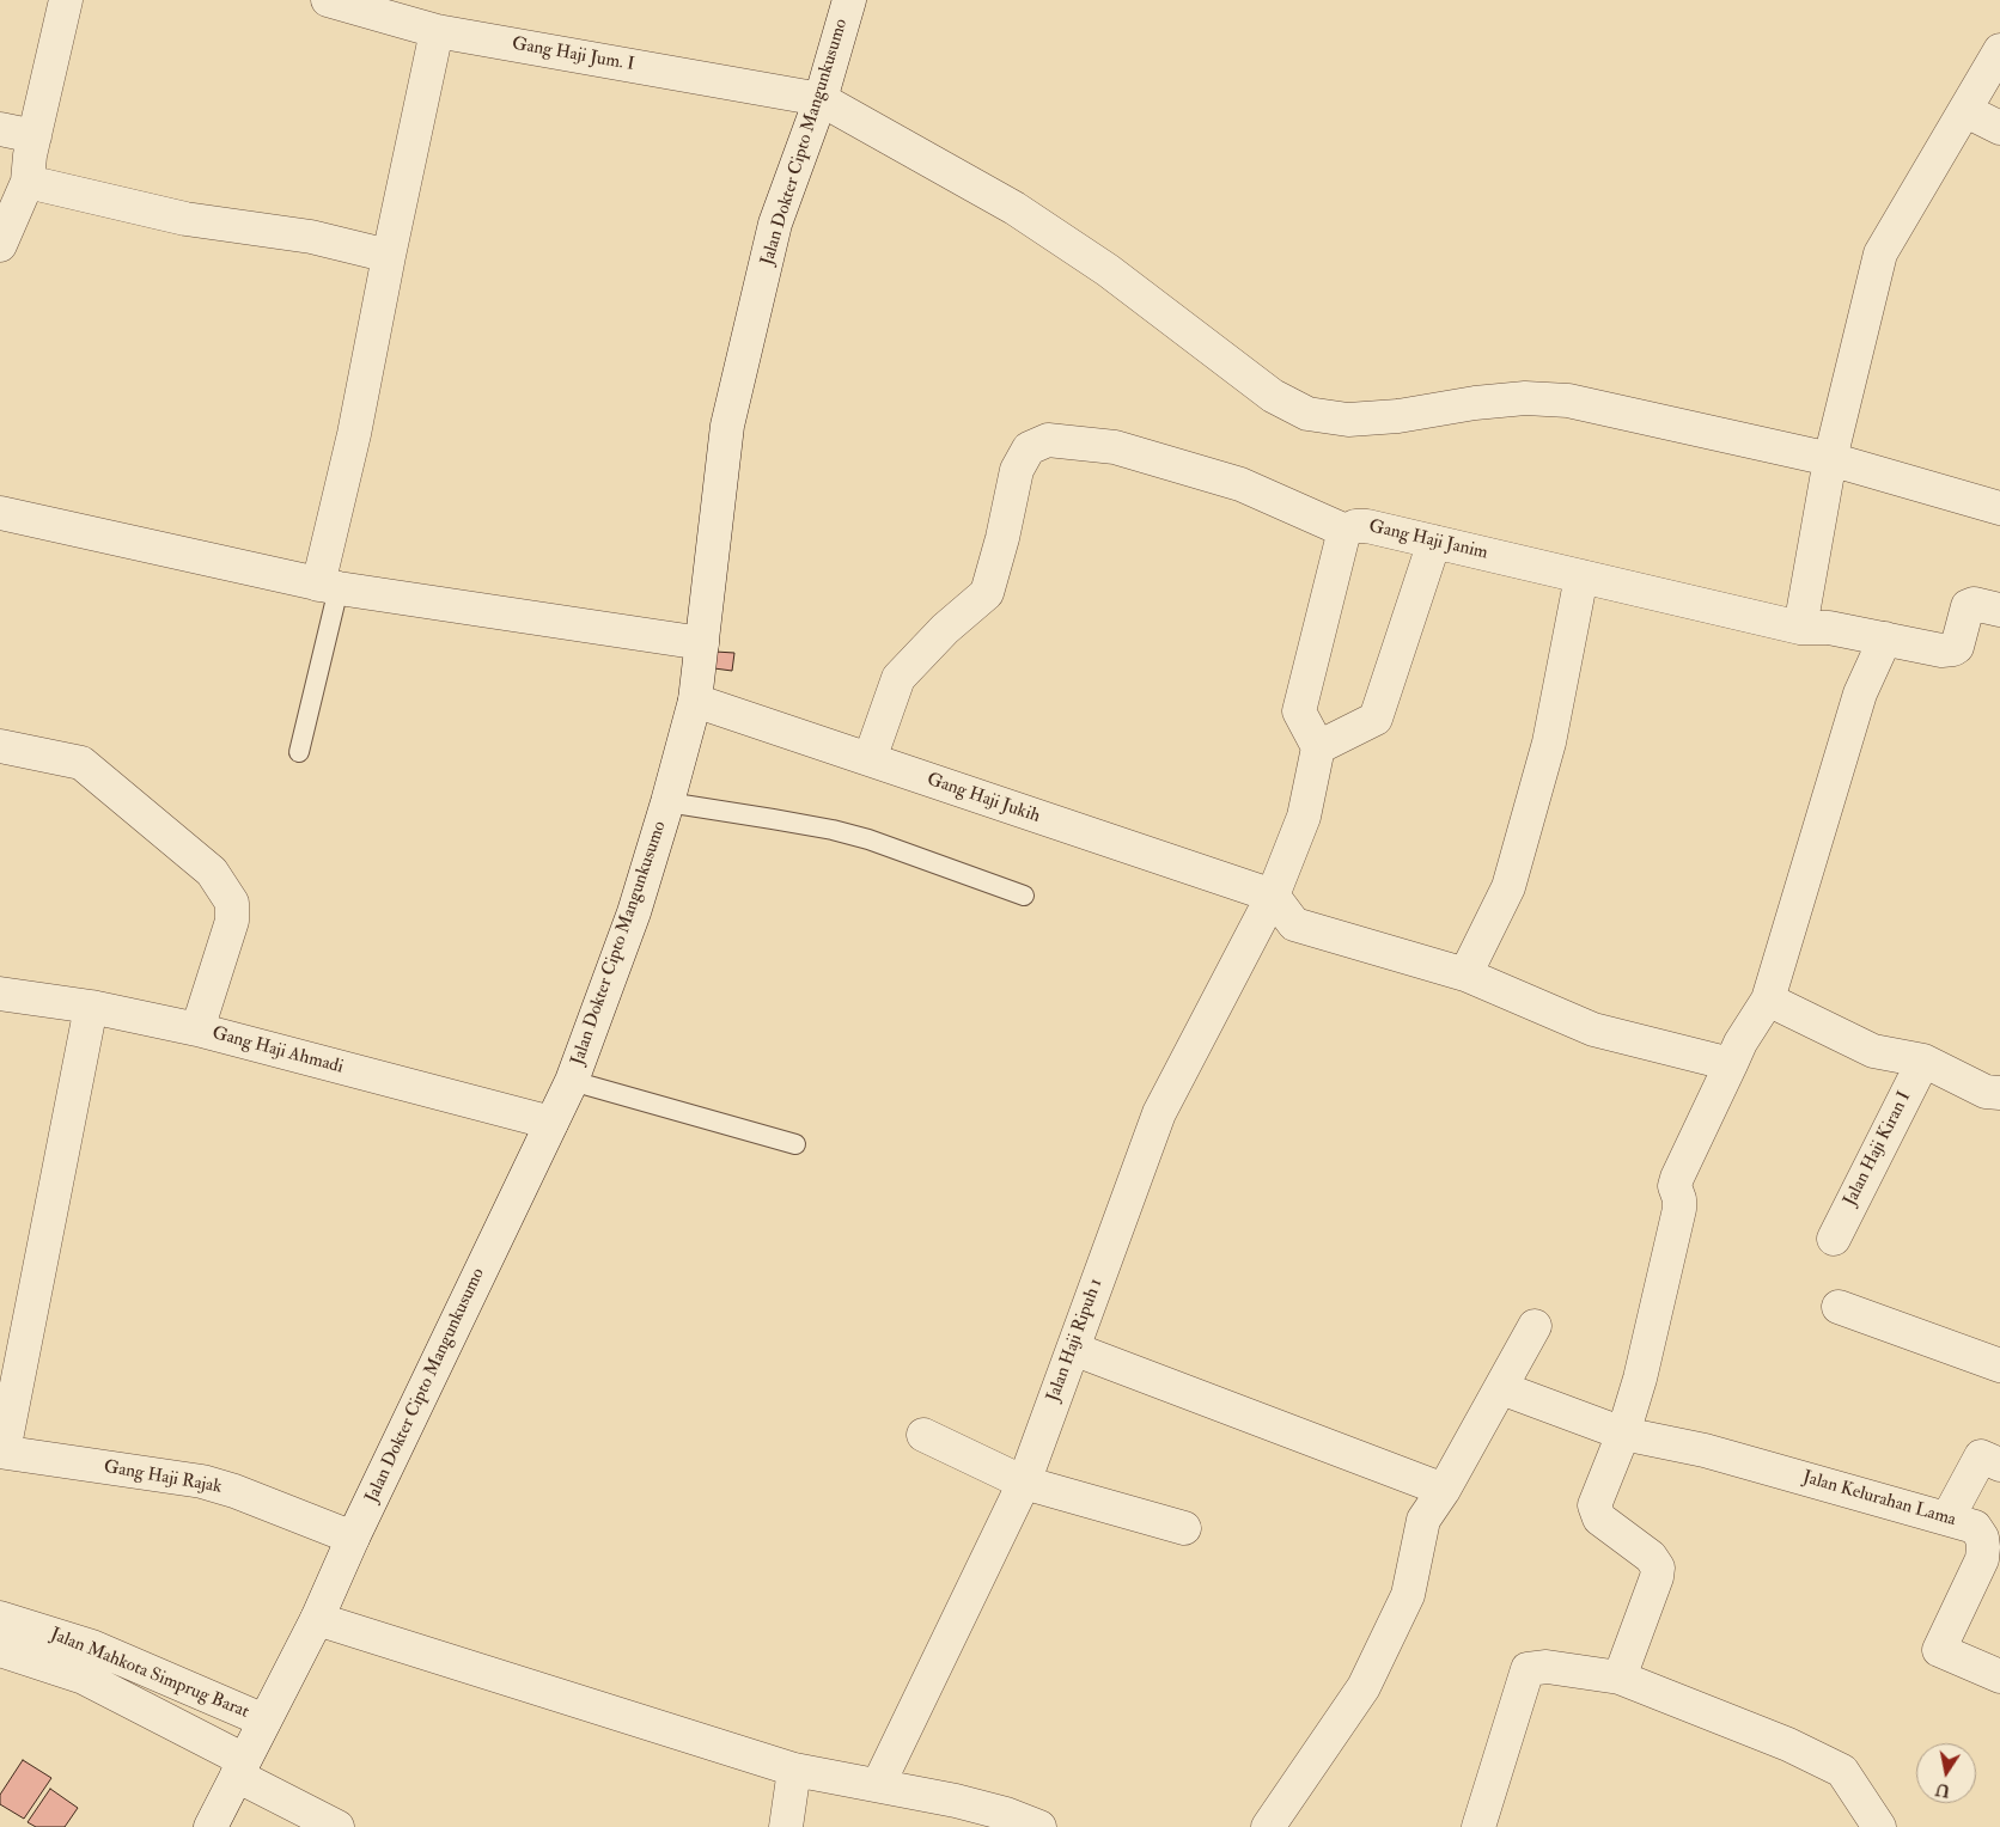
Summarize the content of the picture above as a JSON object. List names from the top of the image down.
{
  "streets": {
    "street": [
      "Gang Haji Jum. I",
      "Jalan Dokter Cipto Mangunkusumo",
      "Gang Haji Janim",
      "Gang Haji Jukih",
      "Gang Haji Ahmadi",
      "Jalan Haji Kiran I",
      "Jalan Haji Ripuh 1",
      "Gang Haji Rajak",
      "Jalan Kelurahan Lama",
      "Jalan Mahkota Simprug Barat"
    ]
  },
  "crossings": [
    ["Gang Haji Jum. I", "Jalan Dokter Cipto Mangunkusumo"],
    ["Jalan Dokter Cipto Mangunkusumo", "Gang Haji Jukih"],
    ["Jalan Dokter Cipto Mangunkusumo", "Gang Haji Ahmadi"],
    ["Jalan Dokter Cipto Mangunkusumo", "Gang Haji Rajak"],
    ["Jalan Dokter Cipto Mangunkusumo", "Jalan Mahkota Simprug Barat"],
    ["Gang Haji Jukih", "Jalan Haji Ripuh 1"]
  ],
  "north": "bottom"
}
